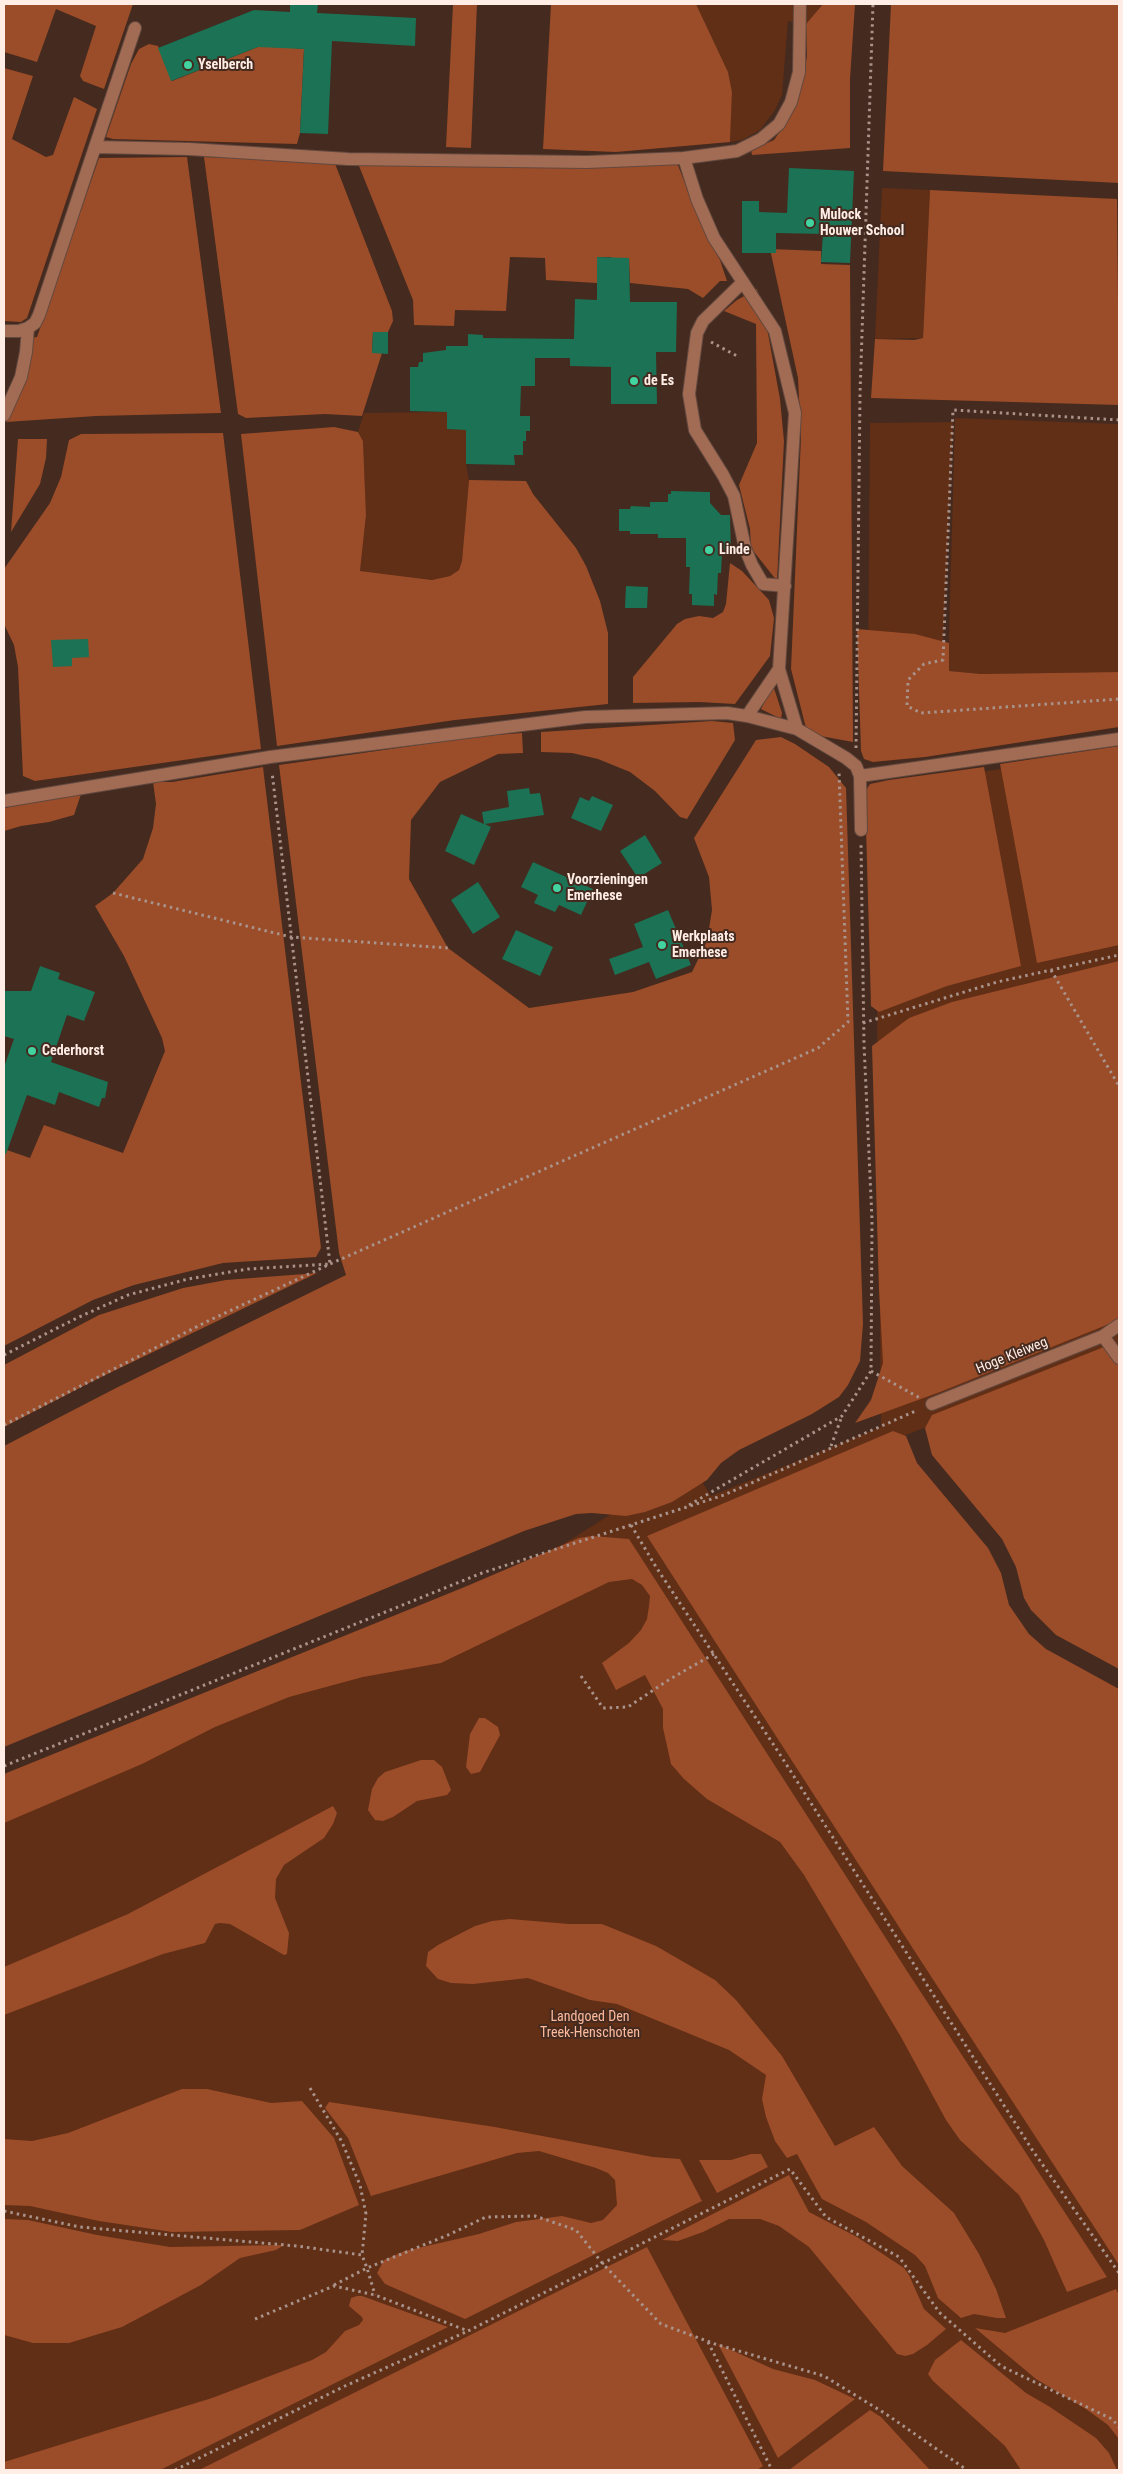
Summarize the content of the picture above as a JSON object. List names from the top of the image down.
{
  "streets": {
    "street": ["Hoge Kleiweg"]
  },
  "parks": ["Landgoed Den Treek-Henschoten"],
  "places": [
    "Yselberch",
    "Mulock Houwer School",
    "de Es",
    "Linde",
    "Voorzieningen Emerhese",
    "Werkplaats Emerhese",
    "Cederhorst"
  ]
}
